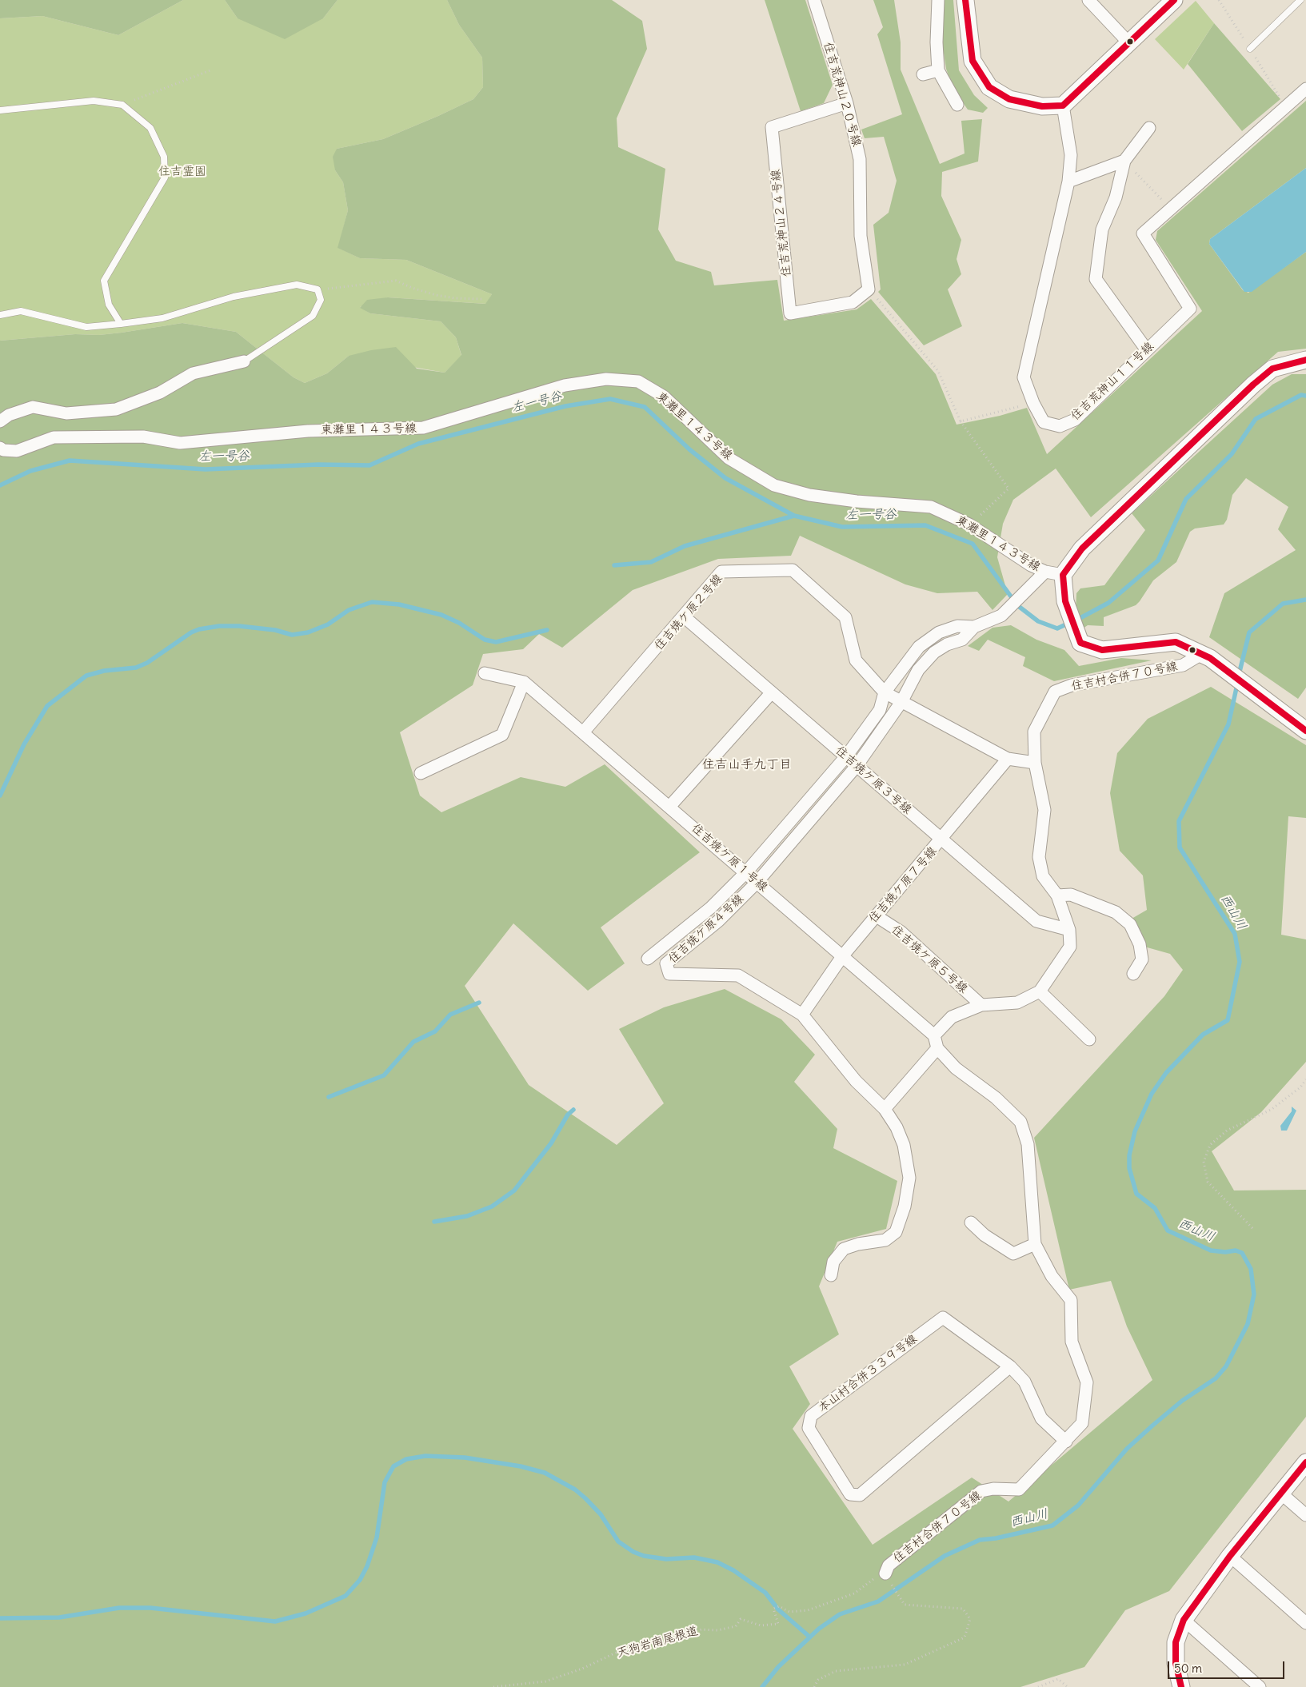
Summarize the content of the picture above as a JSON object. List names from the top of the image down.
{
  "streets": {
    "street": [
      "住吉荒神山２０号線",
      "住吉荒神山２４号線",
      "住吉荒神山１１号線",
      "東灘里１４３号線",
      "住吉焼ケ原２号線",
      "住吉村合併７０号線",
      "住吉焼ケ原３号線",
      "住吉焼ケ原１号線",
      "住吉焼ケ原７号線",
      "住吉焼ケ原４号線",
      "住吉焼ケ原５号線",
      "本山村合併３３９号線"
    ],
    "path": ["天狗岩南尾根道"]
  },
  "crossings": [
    ["住吉荒神山２０号線", "住吉荒神山２４号線"],
    ["住吉焼ケ原２号線", "住吉村合併７０号線"],
    ["住吉焼ケ原２号線", "住吉焼ケ原３号線"],
    ["住吉焼ケ原２号線", "住吉焼ケ原１号線"],
    ["住吉焼ケ原２号線", "住吉焼ケ原７号線"],
    ["住吉村合併７０号線", "住吉焼ケ原３号線"],
    ["住吉村合併７０号線", "住吉焼ケ原１号線"],
    ["住吉村合併７０号線", "住吉焼ケ原５号線"],
    ["住吉村合併７０号線", "本山村合併３３９号線"],
    ["住吉村合併７０号線", "天狗岩南尾根道"],
    ["住吉焼ケ原３号線", "住吉焼ケ原７号線"],
    ["住吉焼ケ原１号線", "住吉焼ケ原７号線"],
    ["住吉焼ケ原１号線", "住吉焼ケ原４号線"],
    ["住吉焼ケ原７号線", "住吉焼ケ原４号線"],
    ["住吉焼ケ原７号線", "住吉焼ケ原５号線"]
  ],
  "districts": ["住吉山手九丁目"],
  "water": ["左一号谷", "西山川"],
  "parks": ["住吉霊園"],
  "scale_bar": "50 m"
}
